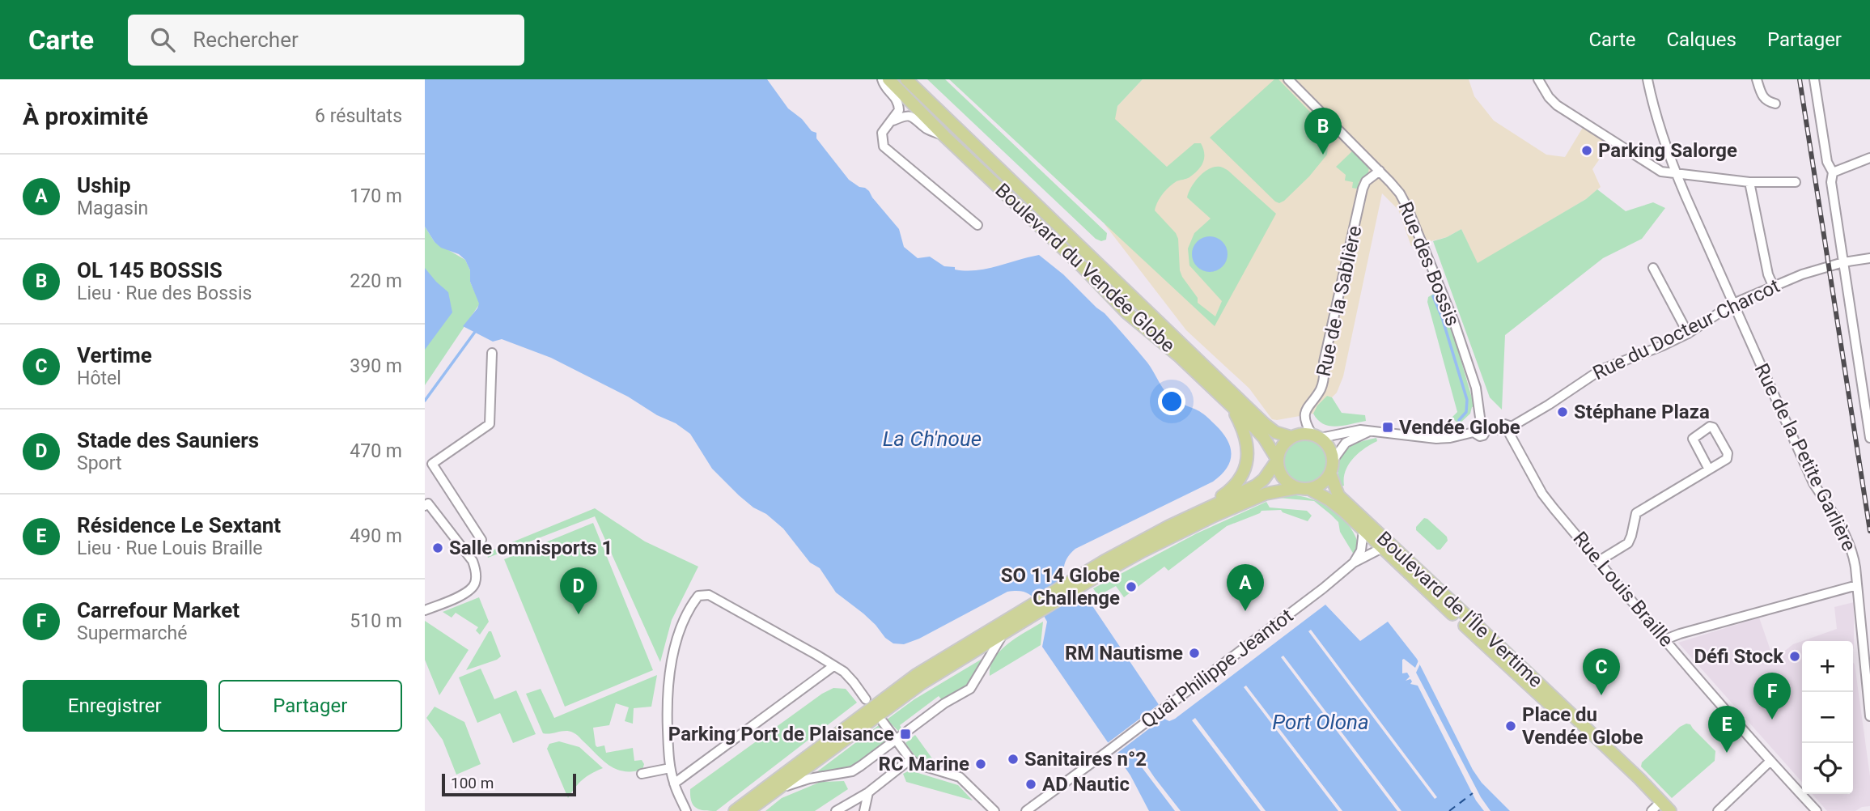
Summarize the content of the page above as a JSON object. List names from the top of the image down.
{
  "streets": {
    "main road": ["Boulevard du Vendée Globe", "Boulevard de l'Île Vertime"],
    "street": [
      "Rue des Bossis",
      "Rue de la Sablière",
      "Rue du Docteur Charcot",
      "Rue de la Petite Garlière",
      "Rue Louis Braille",
      "Quai Philippe Jeantot"
    ]
  },
  "crossings": [
    ["Rue des Bossis", "Rue de la Sablière"],
    ["Boulevard du Vendée Globe", "Rue de la Sablière"],
    ["Boulevard du Vendée Globe", "Boulevard de l'Île Vertime"],
    ["Rue de la Sablière", "Boulevard de l'Île Vertime"],
    ["Rue du Docteur Charcot", "Rue de la Petite Garlière"],
    ["Rue du Docteur Charcot", "Rue Louis Braille"],
    ["Boulevard de l'Île Vertime", "Quai Philippe Jeantot"]
  ],
  "water": ["La Ch'noue", "Port Olona"],
  "places": {
    "other": [
      "Parking Salorge",
      "Stéphane Plaza",
      "Salle omnisports 1",
      "SO 114 Globe Challenge",
      "RM Nautisme",
      "Défi Stock",
      "Place du Vendée Globe",
      "Sanitaires n°2",
      "RC Marine",
      "AD Nautic"
    ],
    "transit": ["Vendée Globe", "Parking Port de Plaisance"]
  },
  "scale_bar": "100 m",
  "page": {
    "header": "Carte",
    "search": "Rechercher",
    "nav": ["Carte", "Calques", "Partager"],
    "heading": ["À proximité", "6 résultats"],
    "pins": [
      "B",
      "A",
      "D",
      "C",
      "F",
      "E"
    ],
    "list": [
      {
        "mark": "A",
        "name": "Uship",
        "note": "Magasin",
        "value": "170 m"
      },
      {
        "mark": "B",
        "name": "OL 145 BOSSIS",
        "note": "Lieu · Rue des Bossis",
        "value": "220 m"
      },
      {
        "mark": "C",
        "name": "Vertime",
        "note": "Hôtel",
        "value": "390 m"
      },
      {
        "mark": "D",
        "name": "Stade des Sauniers",
        "note": "Sport",
        "value": "470 m"
      },
      {
        "mark": "E",
        "name": "Résidence Le Sextant",
        "note": "Lieu · Rue Louis Braille",
        "value": "490 m"
      },
      {
        "mark": "F",
        "name": "Carrefour Market",
        "note": "Supermarché",
        "value": "510 m"
      }
    ],
    "map_buttons": ["+", "−"],
    "buttons": ["Enregistrer", "Partager"],
    "scale": "100 m"
  }
}
